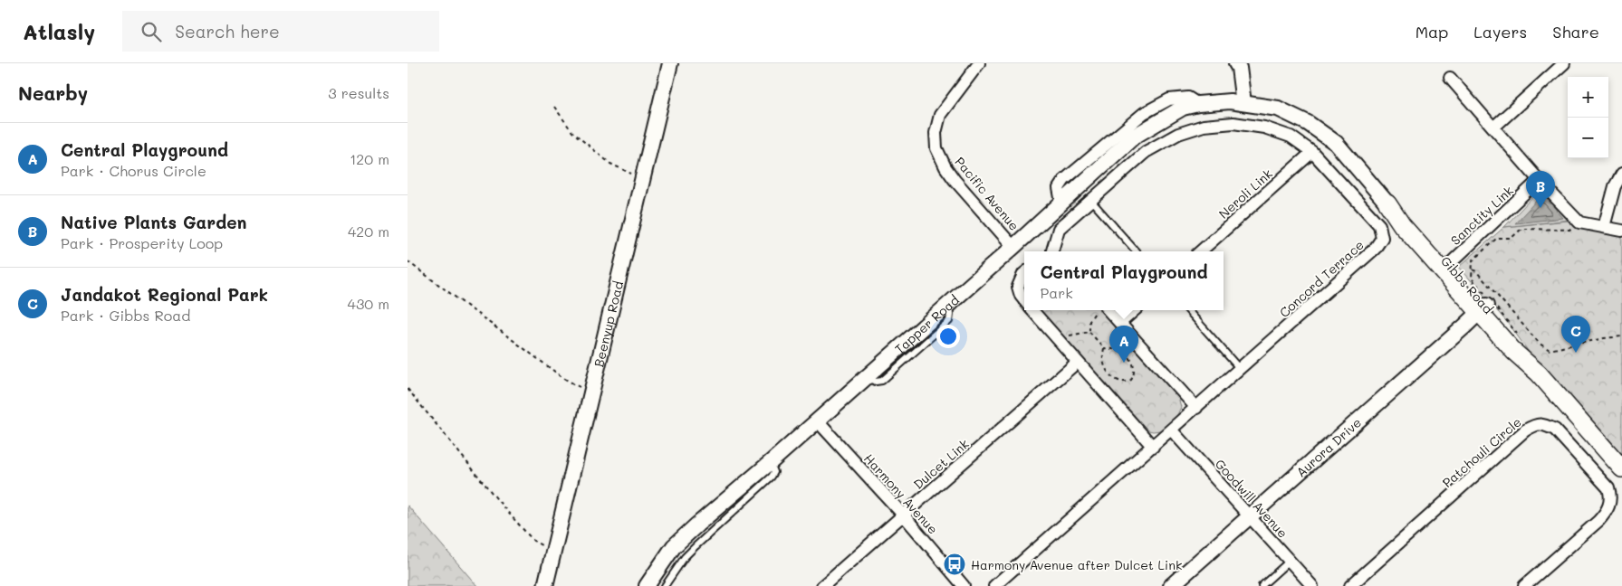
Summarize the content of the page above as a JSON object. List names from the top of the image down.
{
  "streets": {
    "main road": ["Gibbs Road"],
    "street": [
      "Pacific Avenue",
      "Neroli Link",
      "Sanctity Link",
      "Concord Terrace",
      "Tapper Road",
      "Beenyup Road",
      "Aurora Drive",
      "Patchouli Circle",
      "Dulcet Link",
      "Harmony Avenue",
      "Goodwill Avenue"
    ]
  },
  "crossings": [
    ["Pacific Avenue", "Tapper Road"],
    ["Neroli Link", "Concord Terrace"],
    ["Sanctity Link", "Gibbs Road"],
    ["Concord Terrace", "Goodwill Avenue"],
    ["Gibbs Road", "Tapper Road"],
    ["Gibbs Road", "Aurora Drive"],
    ["Tapper Road", "Harmony Avenue"],
    ["Aurora Drive", "Goodwill Avenue"],
    ["Dulcet Link", "Harmony Avenue"]
  ],
  "places": {
    "bus stop": ["Harmony Avenue after Dulcet Link"]
  },
  "page": {
    "header": "Atlasly",
    "search": "Search here",
    "nav": ["Map", "Layers", "Share"],
    "heading": ["Nearby", "3 results"],
    "map_buttons": ["+", "−"],
    "list": [
      {
        "mark": "A",
        "name": "Central Playground",
        "note": "Park · Chorus Circle",
        "value": "120 m"
      },
      {
        "mark": "B",
        "name": "Native Plants Garden",
        "note": "Park · Prosperity Loop",
        "value": "420 m"
      },
      {
        "mark": "C",
        "name": "Jandakot Regional Park",
        "note": "Park · Gibbs Road",
        "value": "430 m"
      }
    ],
    "pins": ["B", "C", "A"],
    "popup": ["Central Playground", "Park"]
  }
}
